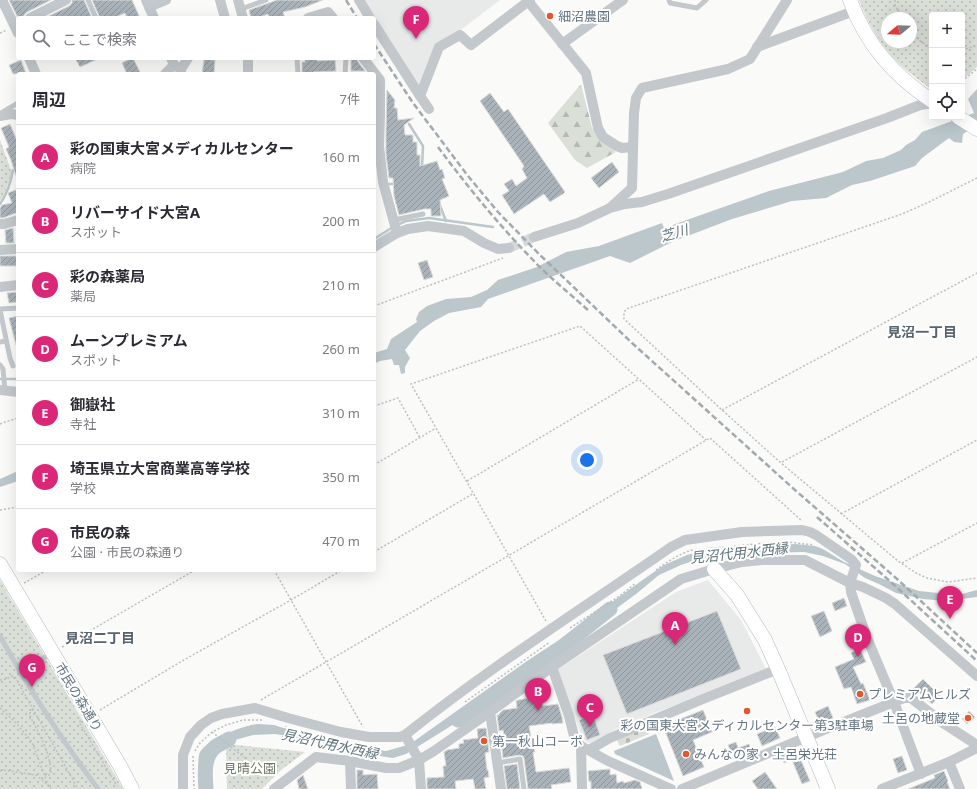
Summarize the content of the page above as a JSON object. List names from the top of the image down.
{
  "streets": {
    "street": ["市民の森通り"]
  },
  "districts": ["見沼一丁目", "見沼二丁目"],
  "water": ["芝川", "見沼代用水西縁", "見沼代用水西緑"],
  "parks": ["見晴公園"],
  "places": [
    "細沼農園",
    "プレミアムヒルズ",
    "彩の国東大宮メディカルセンター第3駐車場",
    "土呂の地蔵堂",
    "第一秋山コーポ",
    "みんなの家・土呂栄光荘"
  ],
  "north": "left",
  "page": {
    "pins": [
      "F",
      "E",
      "A",
      "D",
      "G",
      "B",
      "C"
    ],
    "map_buttons": ["+", "−"],
    "search": "ここで検索",
    "heading": ["周辺", "7件"],
    "list": [
      {
        "mark": "A",
        "name": "彩の国東大宮メディカルセンター",
        "note": "病院",
        "value": "160 m"
      },
      {
        "mark": "B",
        "name": "リバーサイド大宮A",
        "note": "スポット",
        "value": "200 m"
      },
      {
        "mark": "C",
        "name": "彩の森薬局",
        "note": "薬局",
        "value": "210 m"
      },
      {
        "mark": "D",
        "name": "ムーンプレミアム",
        "note": "スポット",
        "value": "260 m"
      },
      {
        "mark": "E",
        "name": "御嶽社",
        "note": "寺社",
        "value": "310 m"
      },
      {
        "mark": "F",
        "name": "埼玉県立大宮商業高等学校",
        "note": "学校",
        "value": "350 m"
      },
      {
        "mark": "G",
        "name": "市民の森",
        "note": "公園 · 市民の森通り",
        "value": "470 m"
      }
    ]
  }
}
